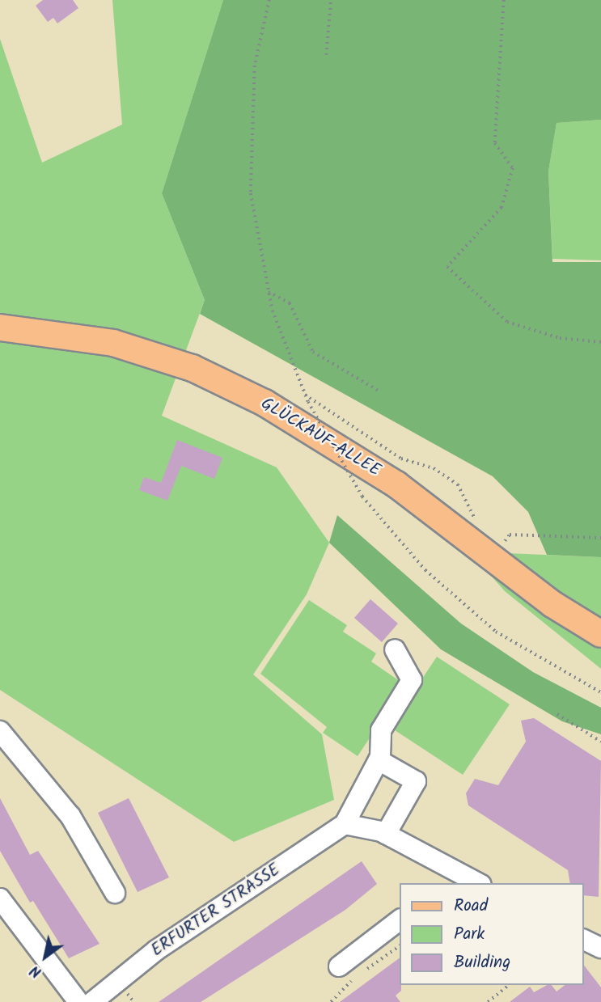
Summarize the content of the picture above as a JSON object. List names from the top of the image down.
{
  "streets": {
    "main road": ["GLÜCKAUF-ALLEE"],
    "street": ["ERFURTER STRASSE"]
  },
  "legend": ["Road", "Park", "Building"],
  "north": "bottom left"
}
